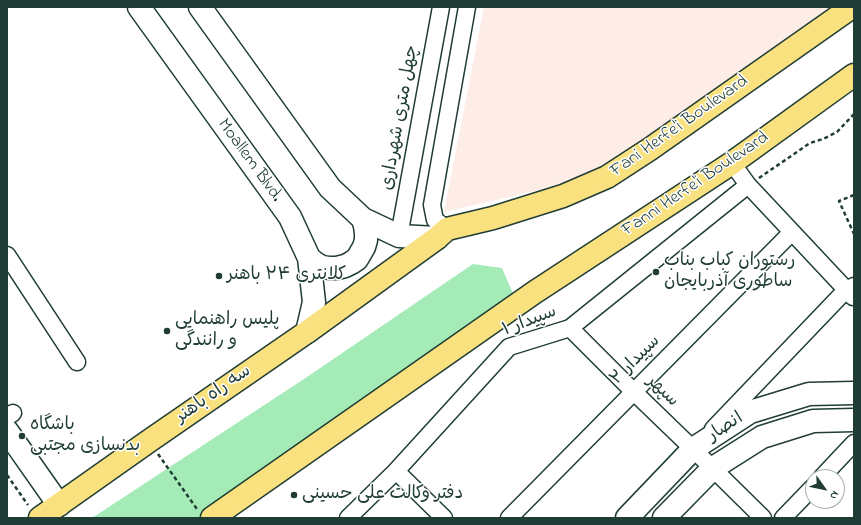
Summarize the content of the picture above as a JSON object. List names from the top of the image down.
{
  "streets": {
    "main road": [
      "Fani Herfe'i Boulevard",
      "Moallem Blvd.",
      "Fanni Herfe'i Boulevard",
      "سه راه باهنر",
      "انصار"
    ],
    "street": [
      "چهل متری شهرداری",
      "سپیدار ۱",
      "سپیدار ۲",
      "سپهر"
    ]
  },
  "crossings": [
    ["Fani Herfe'i Boulevard", "سه راه باهنر"],
    ["Moallem Blvd.", "سه راه باهنر"],
    ["سپیدار ۱", "سپهر"],
    ["سپیدار ۲", "سپهر"],
    ["سپهر", "انصار"]
  ],
  "places": [
    "رستوران کباب بناب ساطوری آذربایجان",
    "کلانتری ۲۴ باهنر",
    "پلیس راهنمایی و رانندگی",
    "باشگاه بدنسازی مجتبی",
    "دفتر وکالت علی حسینی"
  ],
  "north": "bottom right"
}
